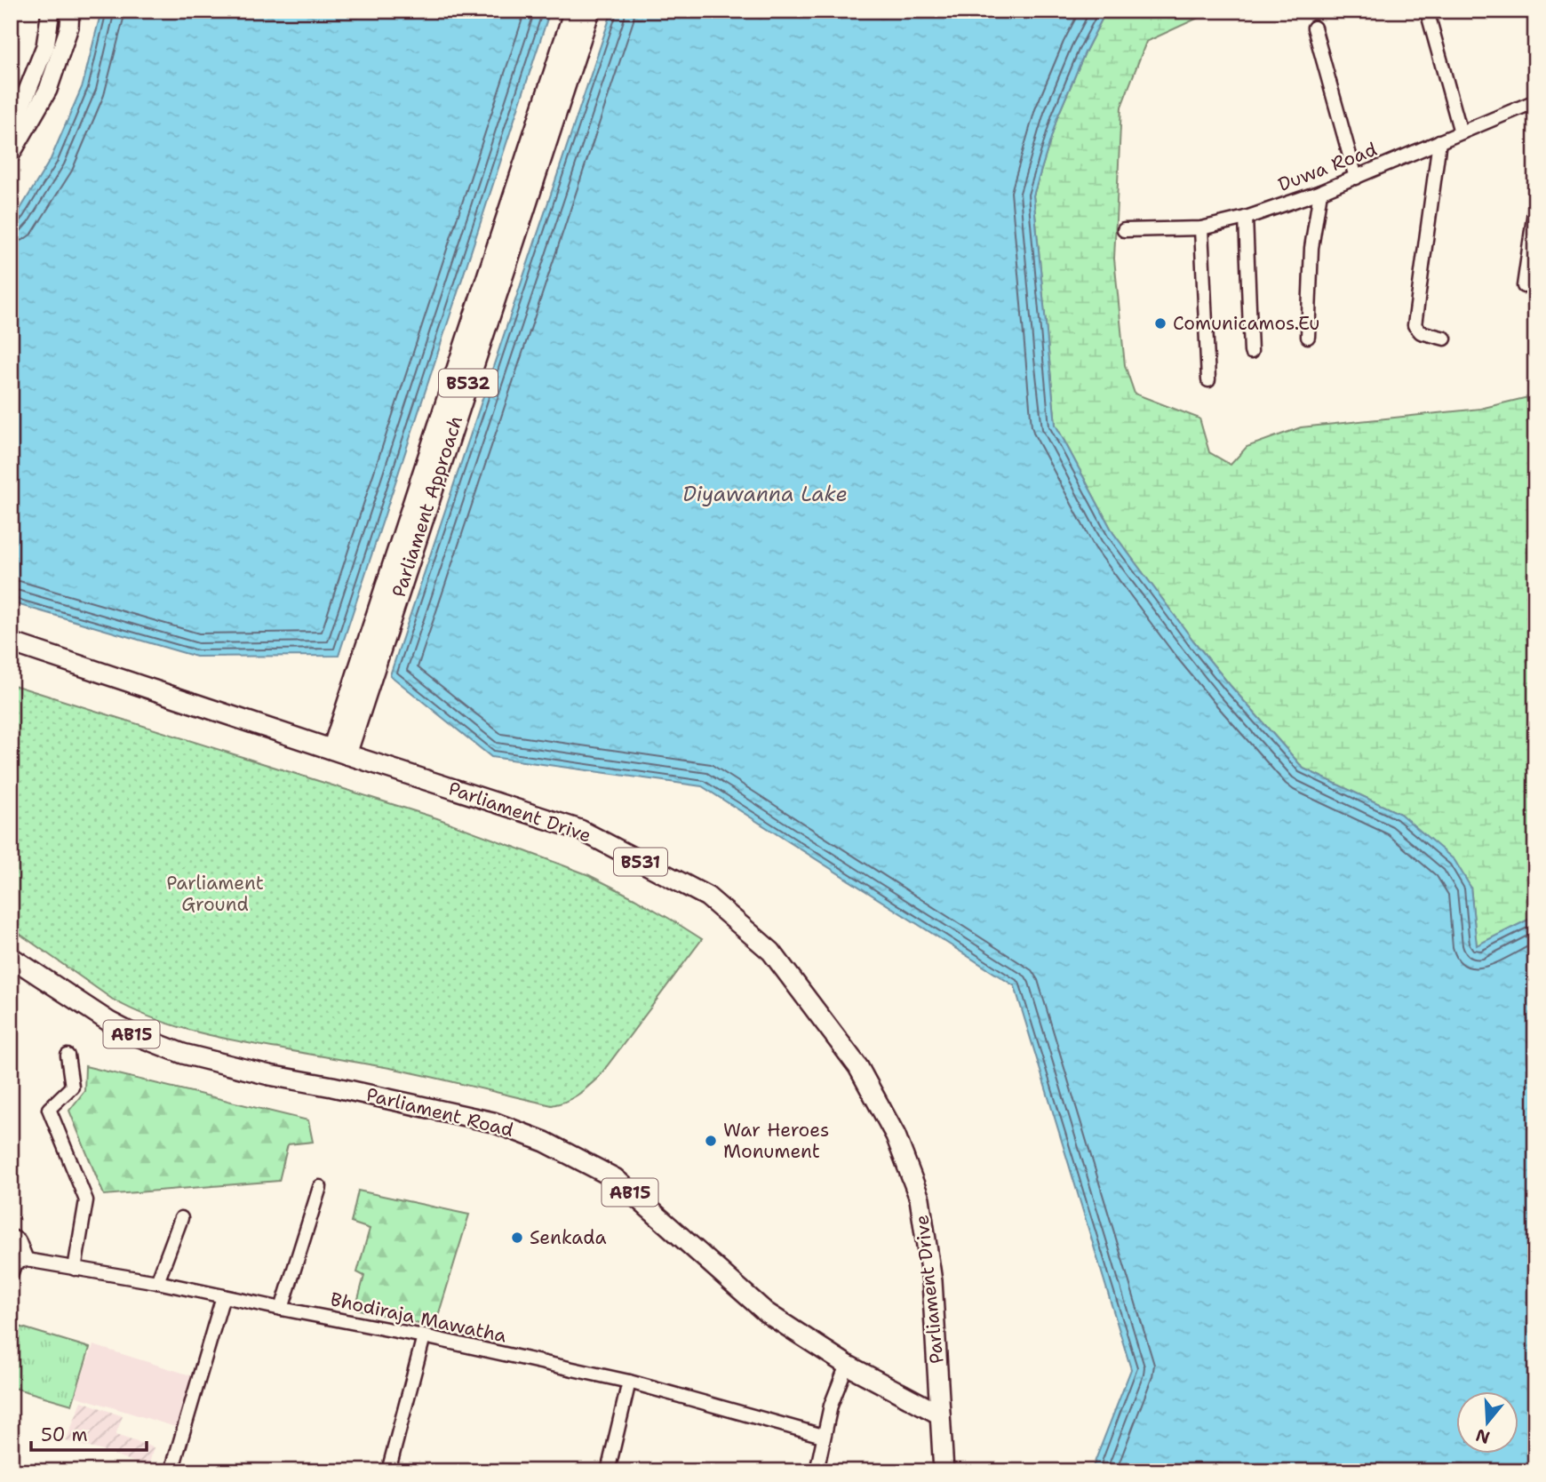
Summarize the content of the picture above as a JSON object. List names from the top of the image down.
{
  "streets": {
    "main road": [
      "B532",
      "Parliament Approach",
      "Parliament Drive",
      "B531",
      "AB15",
      "Parliament Road"
    ],
    "street": ["Duwa Road", "Bhodiraja Mawatha"]
  },
  "crossings": [
    ["Parliament Approach", "Parliament Drive"],
    ["Parliament Drive", "Parliament Road"]
  ],
  "water": ["Diyawanna Lake"],
  "parks": ["Parliament Ground"],
  "places": ["Comunicamos.Eu", "War Heroes Monument", "Senkada"],
  "scale_bar": "50 m",
  "north": "bottom"
}
